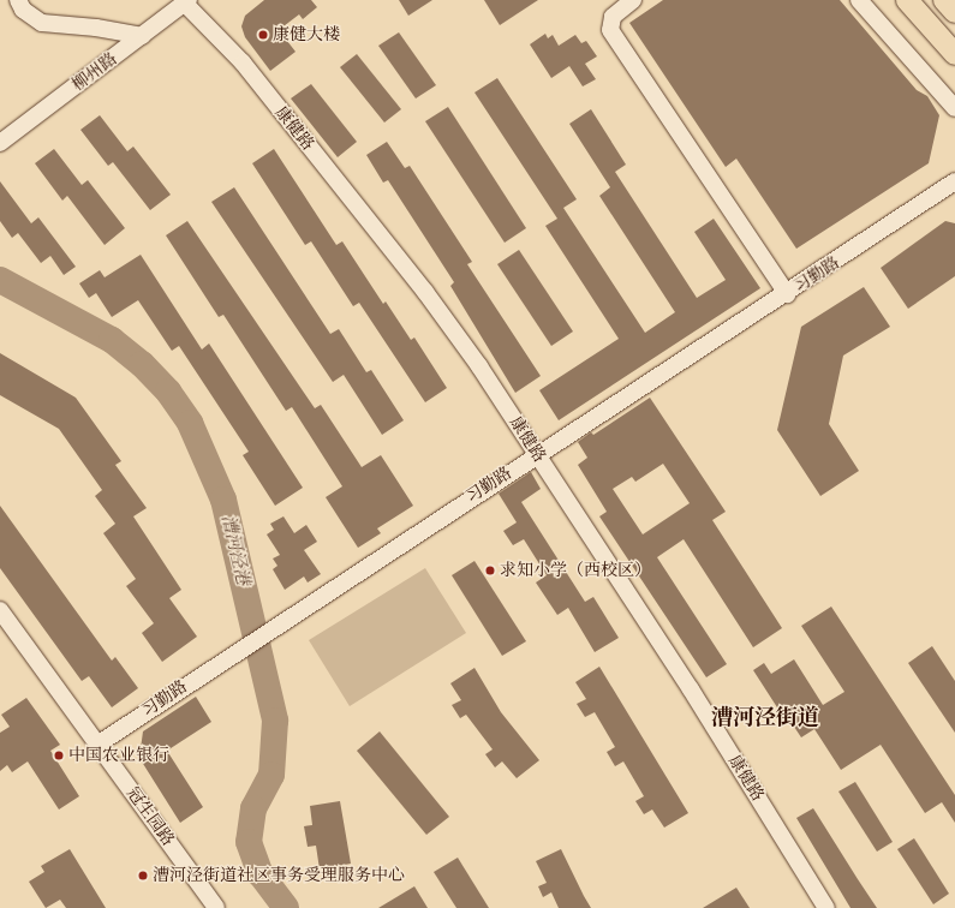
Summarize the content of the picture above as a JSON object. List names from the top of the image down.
{
  "streets": {
    "street": [
      "柳州路",
      "康健路",
      "习勤路",
      "冠生园路"
    ]
  },
  "crossings": [
    ["柳州路", "康健路"],
    ["康健路", "习勤路"],
    ["习勤路", "冠生园路"]
  ],
  "districts": ["漕河泾街道"],
  "water": ["漕河泾港"],
  "places": [
    "康健大楼",
    "求知小学（西校区）",
    "中国农业银行",
    "漕河泾街道社区事务受理服务中心"
  ]
}
